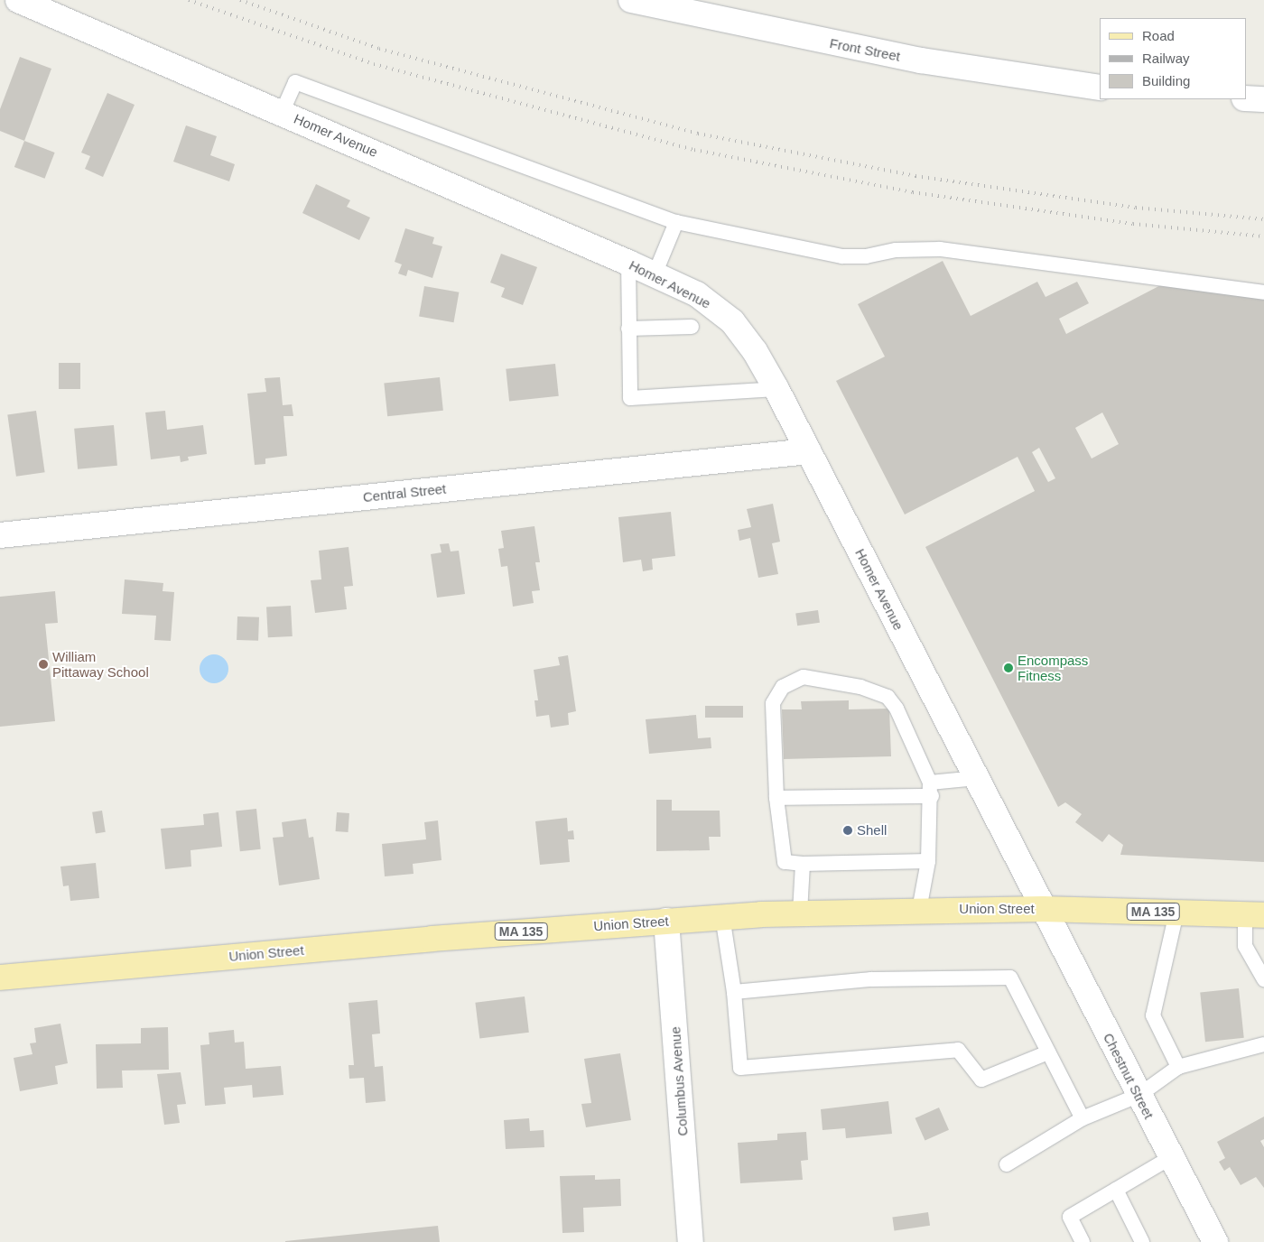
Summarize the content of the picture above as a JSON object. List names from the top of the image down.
{
  "streets": {
    "main road": ["Union Street", "MA 135"],
    "street": [
      "Front Street",
      "Homer Avenue",
      "Central Street",
      "Chestnut Street",
      "Columbus Avenue"
    ]
  },
  "crossings": [
    ["Homer Avenue", "Central Street"],
    ["Homer Avenue", "Union Street"],
    ["Homer Avenue", "Chestnut Street"],
    ["Union Street", "Chestnut Street"],
    ["Union Street", "Columbus Avenue"]
  ],
  "places": ["William Pittaway School", "Encompass Fitness", "Shell"],
  "legend": ["Road", "Railway", "Building"]
}
